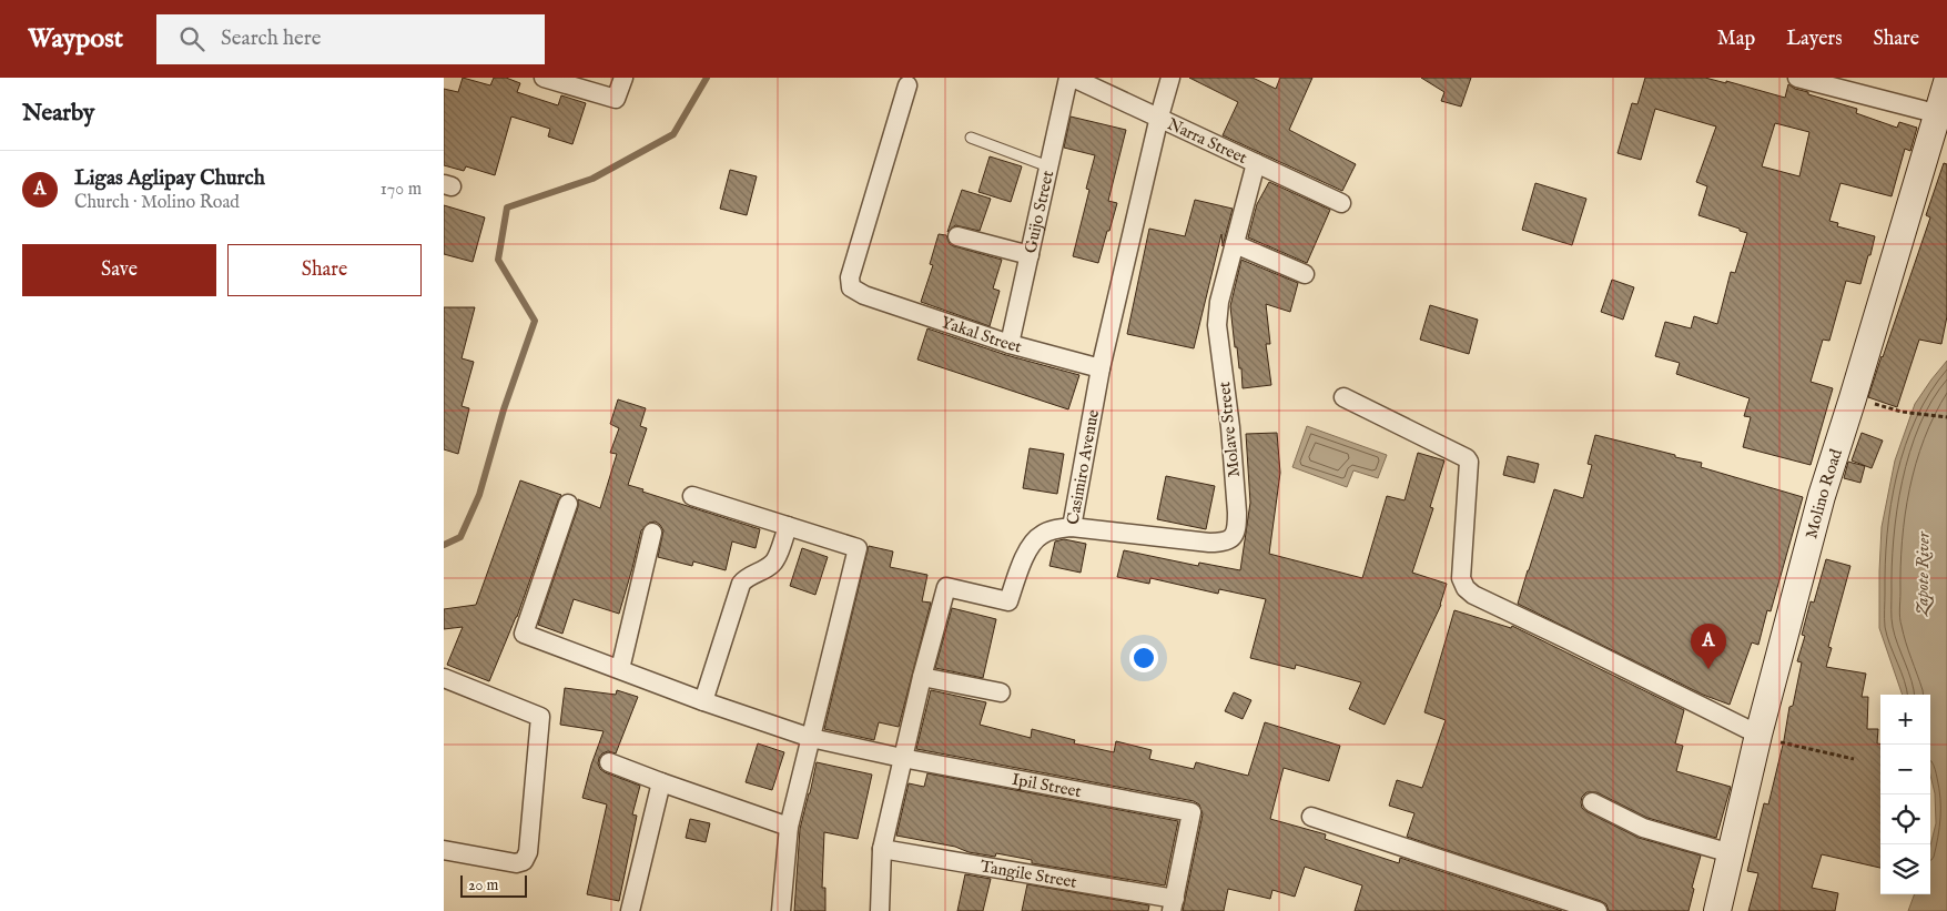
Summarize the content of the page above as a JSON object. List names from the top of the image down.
{
  "streets": {
    "main road": ["Molino Road"],
    "street": [
      "Narra Street",
      "Guijo Street",
      "Yakal Street",
      "Molave Street",
      "Casimiro Avenue",
      "Ipil Street",
      "Tangile Street"
    ]
  },
  "crossings": [
    ["Narra Street", "Molave Street"],
    ["Narra Street", "Casimiro Avenue"],
    ["Guijo Street", "Yakal Street"],
    ["Yakal Street", "Casimiro Avenue"],
    ["Molave Street", "Casimiro Avenue"],
    ["Casimiro Avenue", "Ipil Street"],
    ["Casimiro Avenue", "Tangile Street"],
    ["Ipil Street", "Tangile Street"]
  ],
  "water": ["Zapote River"],
  "scale_bar": "20 m",
  "page": {
    "header": "Waypost",
    "search": "Search here",
    "nav": ["Map", "Layers", "Share"],
    "heading": "Nearby",
    "list": [
      {
        "mark": "A",
        "name": "Ligas Aglipay Church",
        "note": "Church · Molino Road",
        "value": "170 m"
      }
    ],
    "buttons": ["Save", "Share"],
    "pins": "A",
    "map_buttons": ["+", "−"],
    "scale": "20 m"
  }
}
